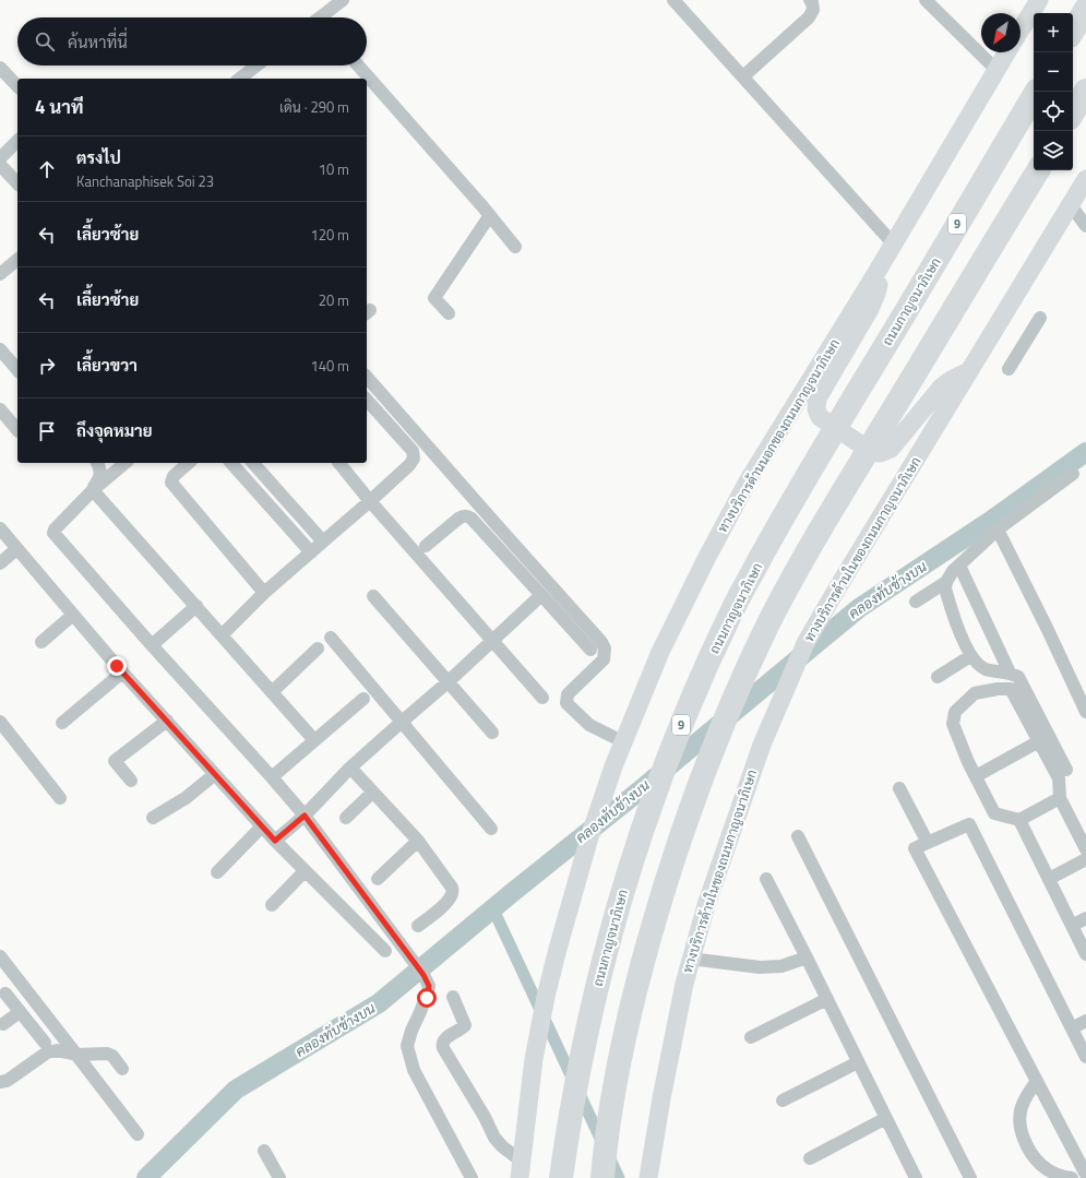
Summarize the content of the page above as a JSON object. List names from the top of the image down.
{
  "streets": {
    "highway": ["9", "ถนนกาญจนาภิเษก"],
    "main road": ["ทางบริการด้านนอกของถนนกาญจนาภิเษก", "ทางบริการด้านในของถนนกาญจนาภิเษก"]
  },
  "water": ["คลองทับช้างบน"],
  "north": "bottom left",
  "page": {
    "map_buttons": ["+", "−"],
    "search": "ค้นหาที่นี่",
    "heading": ["4 นาที", "เดิน · 290 m"],
    "list": [
      ["ตรงไป", "Kanchanaphisek Soi 23", "10 m"],
      ["เลี้ยวซ้าย", "120 m"],
      ["เลี้ยวซ้าย", "20 m"],
      ["เลี้ยวขวา", "140 m"],
      "ถึงจุดหมาย"
    ]
  }
}
